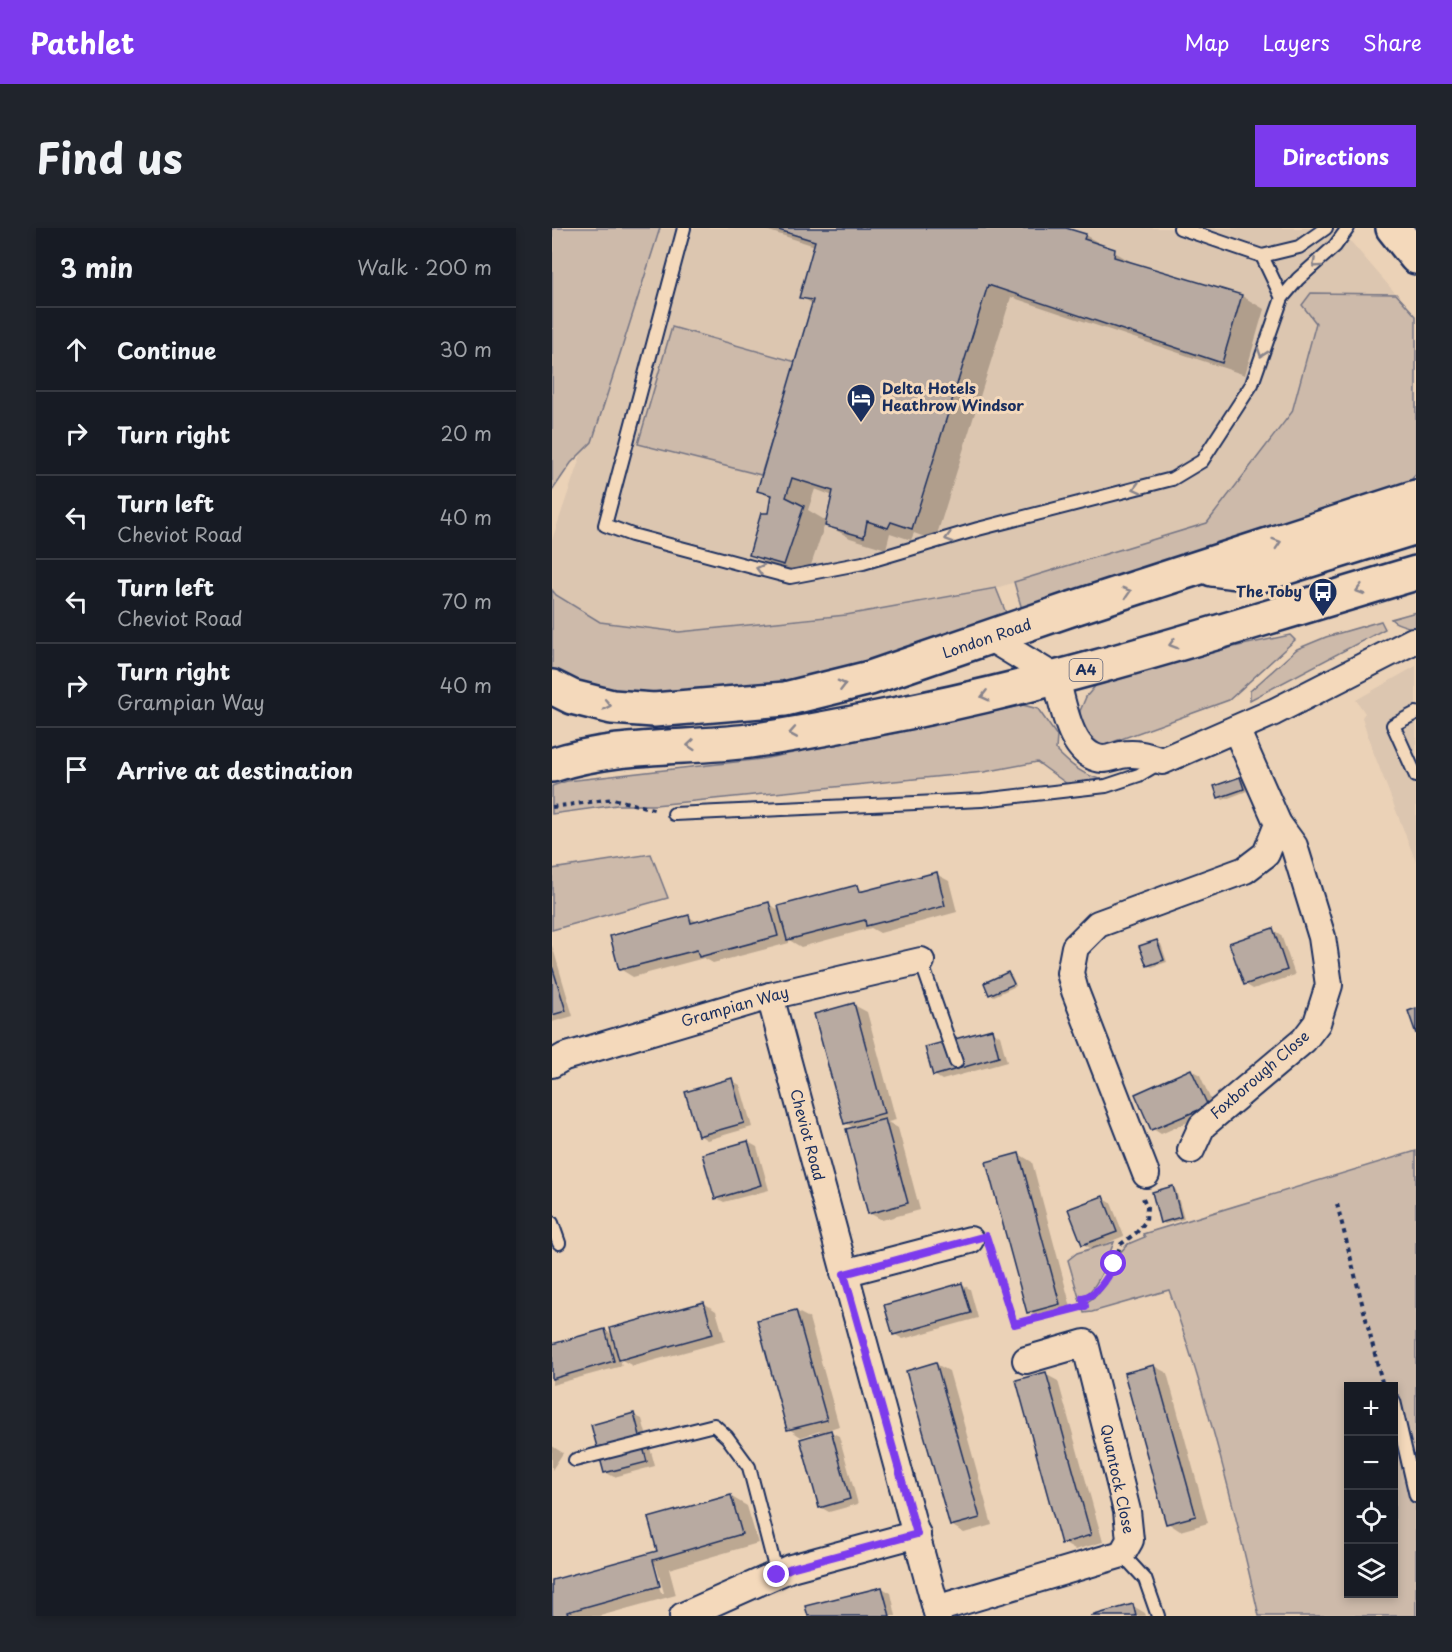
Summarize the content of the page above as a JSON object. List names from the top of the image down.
{
  "streets": {
    "main road": ["London Road", "A4"],
    "street": [
      "Grampian Way",
      "Foxborough Close",
      "Cheviot Road",
      "Quantock Close"
    ]
  },
  "crossings": [
    ["Grampian Way", "Cheviot Road"],
    ["Cheviot Road", "Quantock Close"]
  ],
  "places": {
    "hotel": ["Delta Hotels Heathrow Windsor"],
    "bus stop": ["The Toby"]
  },
  "page": {
    "header": "Pathlet",
    "nav": ["Map", "Layers", "Share"],
    "title": "Find us",
    "buttons": "Directions",
    "heading": ["3 min", "Walk · 200 m"],
    "list": [
      ["Continue", "30 m"],
      ["Turn right", "20 m"],
      ["Turn left", "Cheviot Road", "40 m"],
      ["Turn left", "Cheviot Road", "70 m"],
      ["Turn right", "Grampian Way", "40 m"],
      "Arrive at destination"
    ],
    "map_buttons": ["+", "−"]
  }
}
